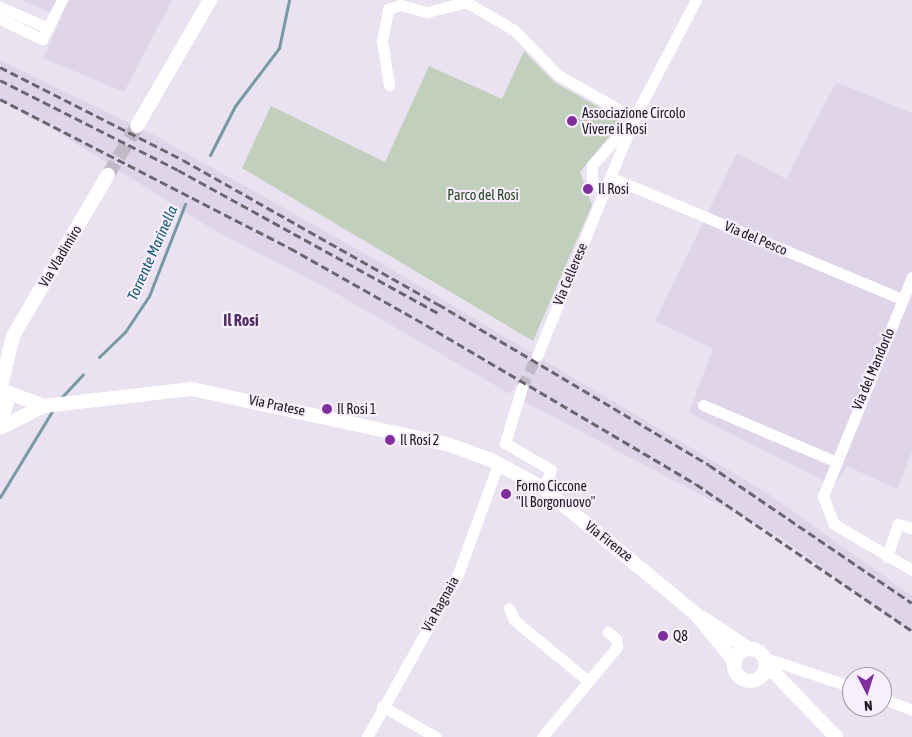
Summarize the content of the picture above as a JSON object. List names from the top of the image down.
{
  "streets": {
    "main road": ["Via Vladimiro", "Via Pratese", "Via Firenze"],
    "street": [
      "Via del Pesco",
      "Via Cellerese",
      "Via del Mandorlo",
      "Via Ragnaia"
    ]
  },
  "crossings": [
    ["Via del Pesco", "Via Cellerese"],
    ["Via del Pesco", "Via del Mandorlo"],
    ["Via Vladimiro", "Via Pratese"],
    ["Via Pratese", "Via Firenze"],
    ["Via Pratese", "Via Ragnaia"],
    ["Via Firenze", "Via Ragnaia"]
  ],
  "districts": ["Il Rosi"],
  "water": ["Torrente Marinella"],
  "parks": ["Parco del Rosi"],
  "places": [
    "Associazione Circolo Vivere il Rosi",
    "Il Rosi",
    "Il Rosi 1",
    "Il Rosi 2",
    "Forno Ciccone \"Il Borgonuovo\"",
    "Q8"
  ],
  "north": "bottom"
}
